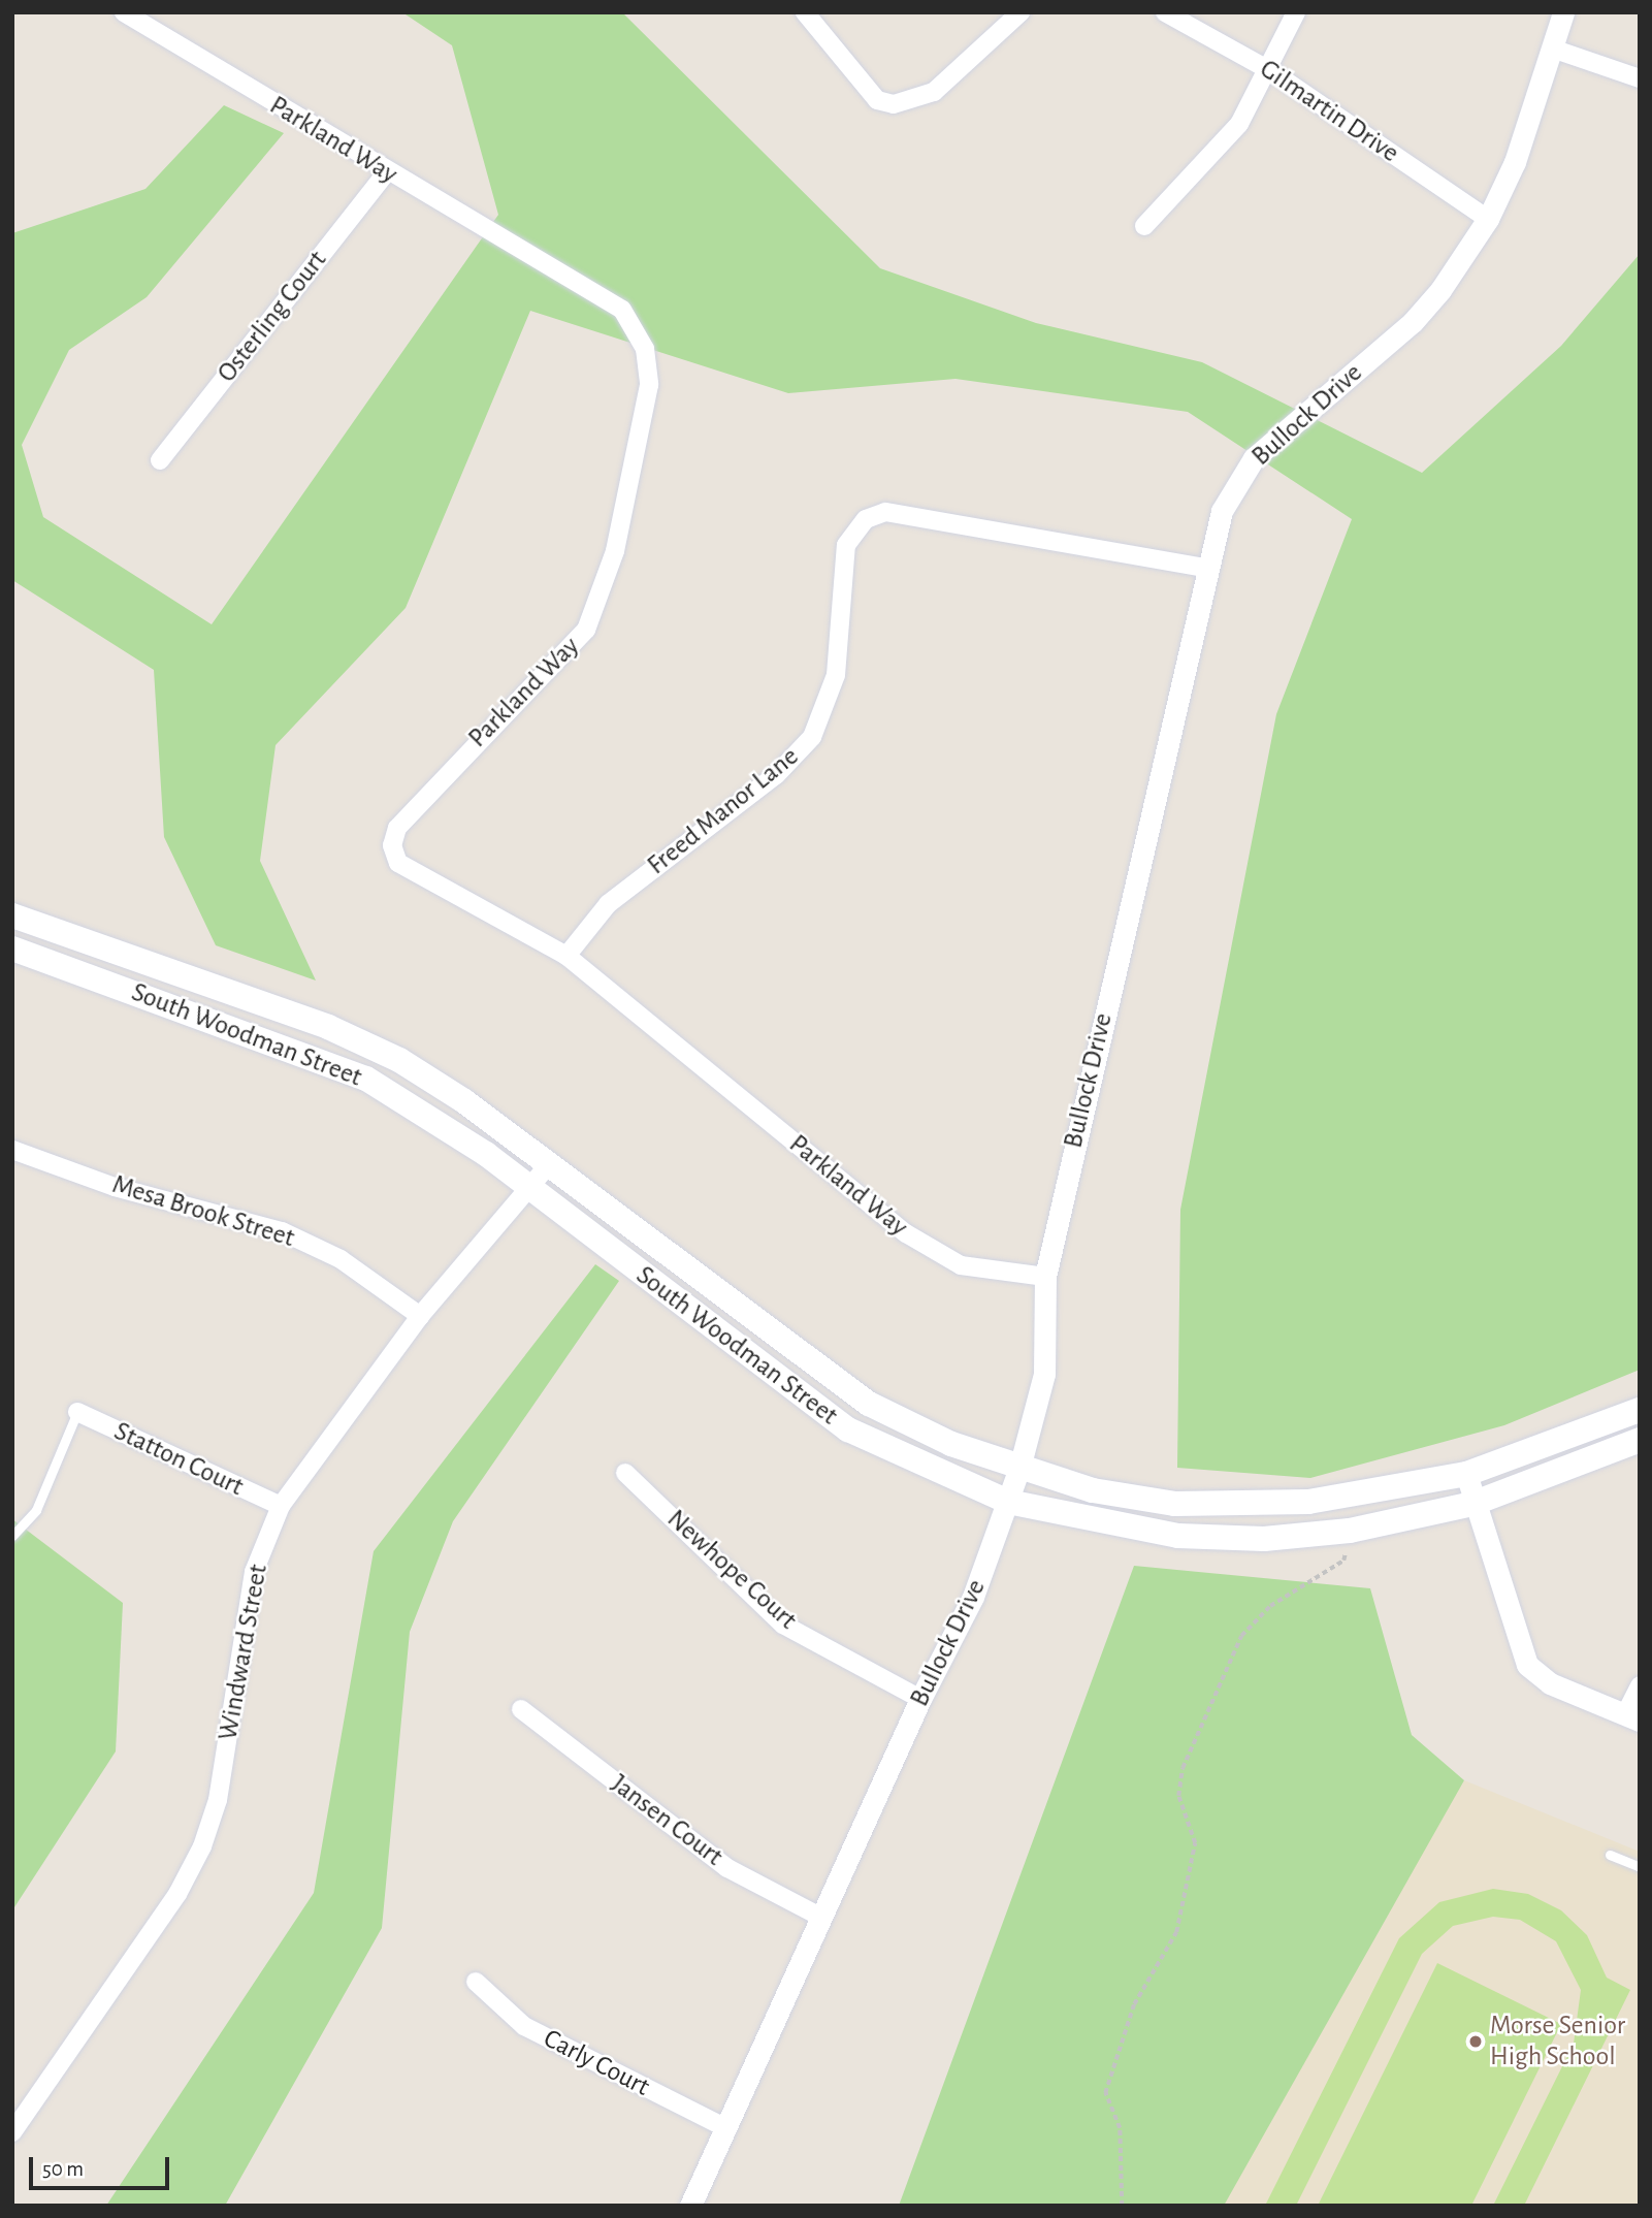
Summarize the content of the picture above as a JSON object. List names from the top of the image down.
{
  "streets": {
    "main road": ["South Woodman Street"],
    "street": [
      "Gilmartin Drive",
      "Parkland Way",
      "Osterling Court",
      "Bullock Drive",
      "Freed Manor Lane",
      "Mesa Brook Street",
      "Statton Court",
      "Newhope Court",
      "Windward Street",
      "Jansen Court",
      "Carly Court"
    ]
  },
  "crossings": [
    ["Gilmartin Drive", "Bullock Drive"],
    ["Parkland Way", "Osterling Court"],
    ["Parkland Way", "Bullock Drive"],
    ["Parkland Way", "Freed Manor Lane"],
    ["Bullock Drive", "Freed Manor Lane"],
    ["Bullock Drive", "South Woodman Street"],
    ["Bullock Drive", "Newhope Court"],
    ["Bullock Drive", "Jansen Court"],
    ["Bullock Drive", "Carly Court"],
    ["South Woodman Street", "Windward Street"],
    ["Mesa Brook Street", "Windward Street"],
    ["Statton Court", "Windward Street"]
  ],
  "places": ["Morse Senior High School"],
  "scale_bar": "50 m"
}
